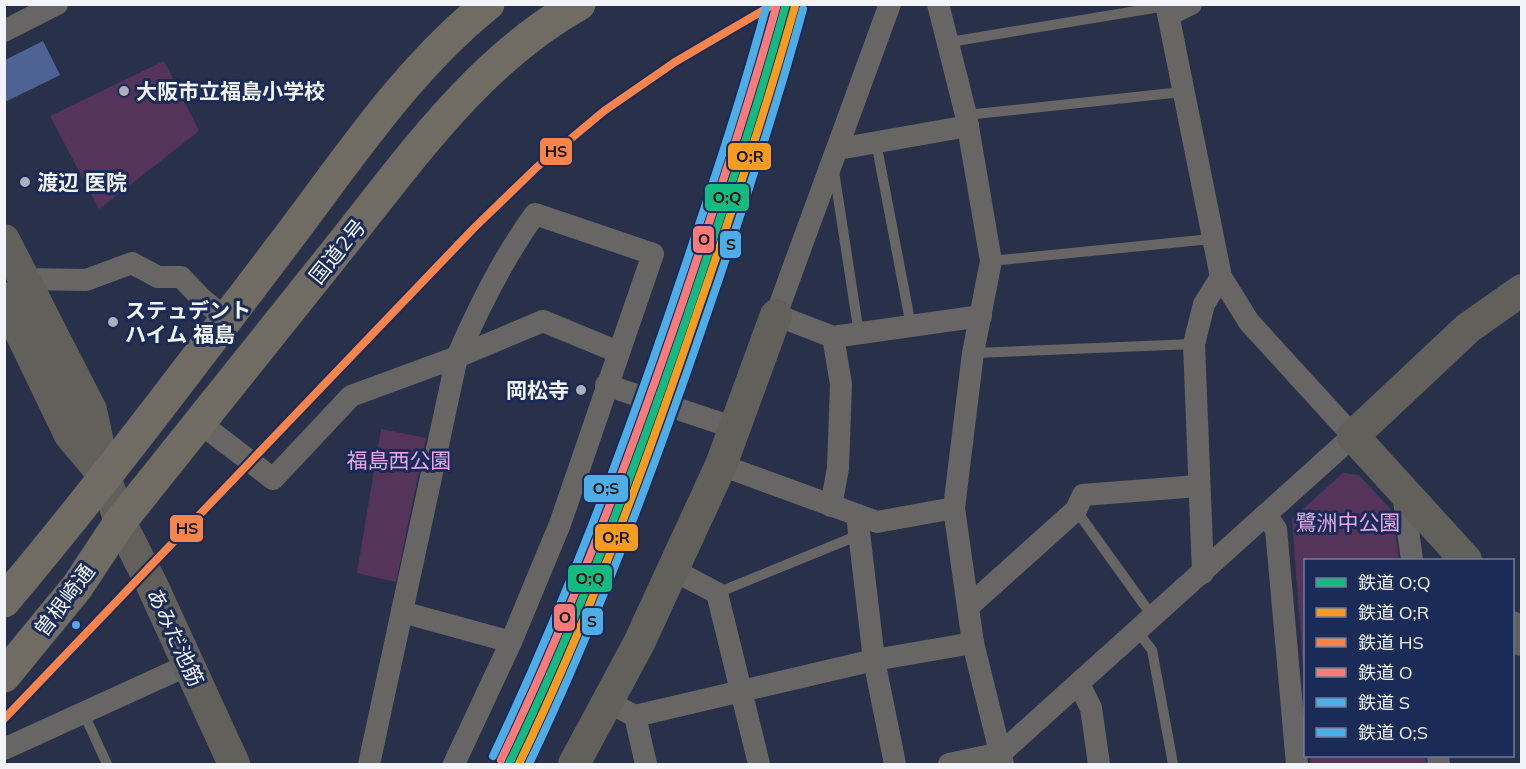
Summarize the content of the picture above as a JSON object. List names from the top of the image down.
{
  "streets": {
    "highway": ["国道2号", "曽根崎通"],
    "street": ["あみだ池筋"]
  },
  "crossings": [
    ["国道2号", "曽根崎通"],
    ["国道2号", "あみだ池筋"],
    ["曽根崎通", "あみだ池筋"]
  ],
  "parks": ["福島西公園", "鷺洲中公園"],
  "places": [
    "大阪市立福島小学校",
    "渡辺 医院",
    "ステュデント ハイム 福島",
    "岡松寺"
  ],
  "lines": [
    "rail line O;Q",
    "rail line HS",
    "rail line O",
    "rail line O;S",
    "rail line O;R",
    "rail line S"
  ],
  "legend": [
    "鉄道 O;Q",
    "鉄道 O;R",
    "鉄道 HS",
    "鉄道 O",
    "鉄道 S",
    "鉄道 O;S"
  ]
}
